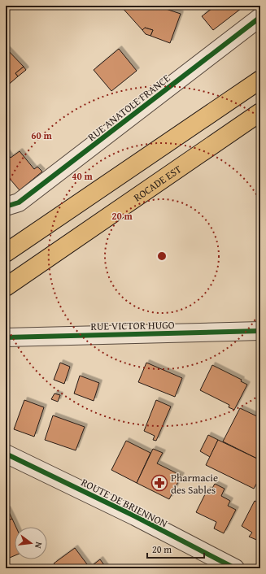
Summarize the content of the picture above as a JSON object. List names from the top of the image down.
{
  "streets": {
    "highway": ["ROCADE EST"],
    "street": ["RUE ANATOLE FRANCE", "RUE VICTOR HUGO", "ROUTE DE BRIENNON"]
  },
  "places": {
    "pharmacy": ["Pharmacie des Sables"]
  },
  "scale_bar": "20 m",
  "north": "right",
  "rings": ["60 m", "40 m", "20 m"]
}
